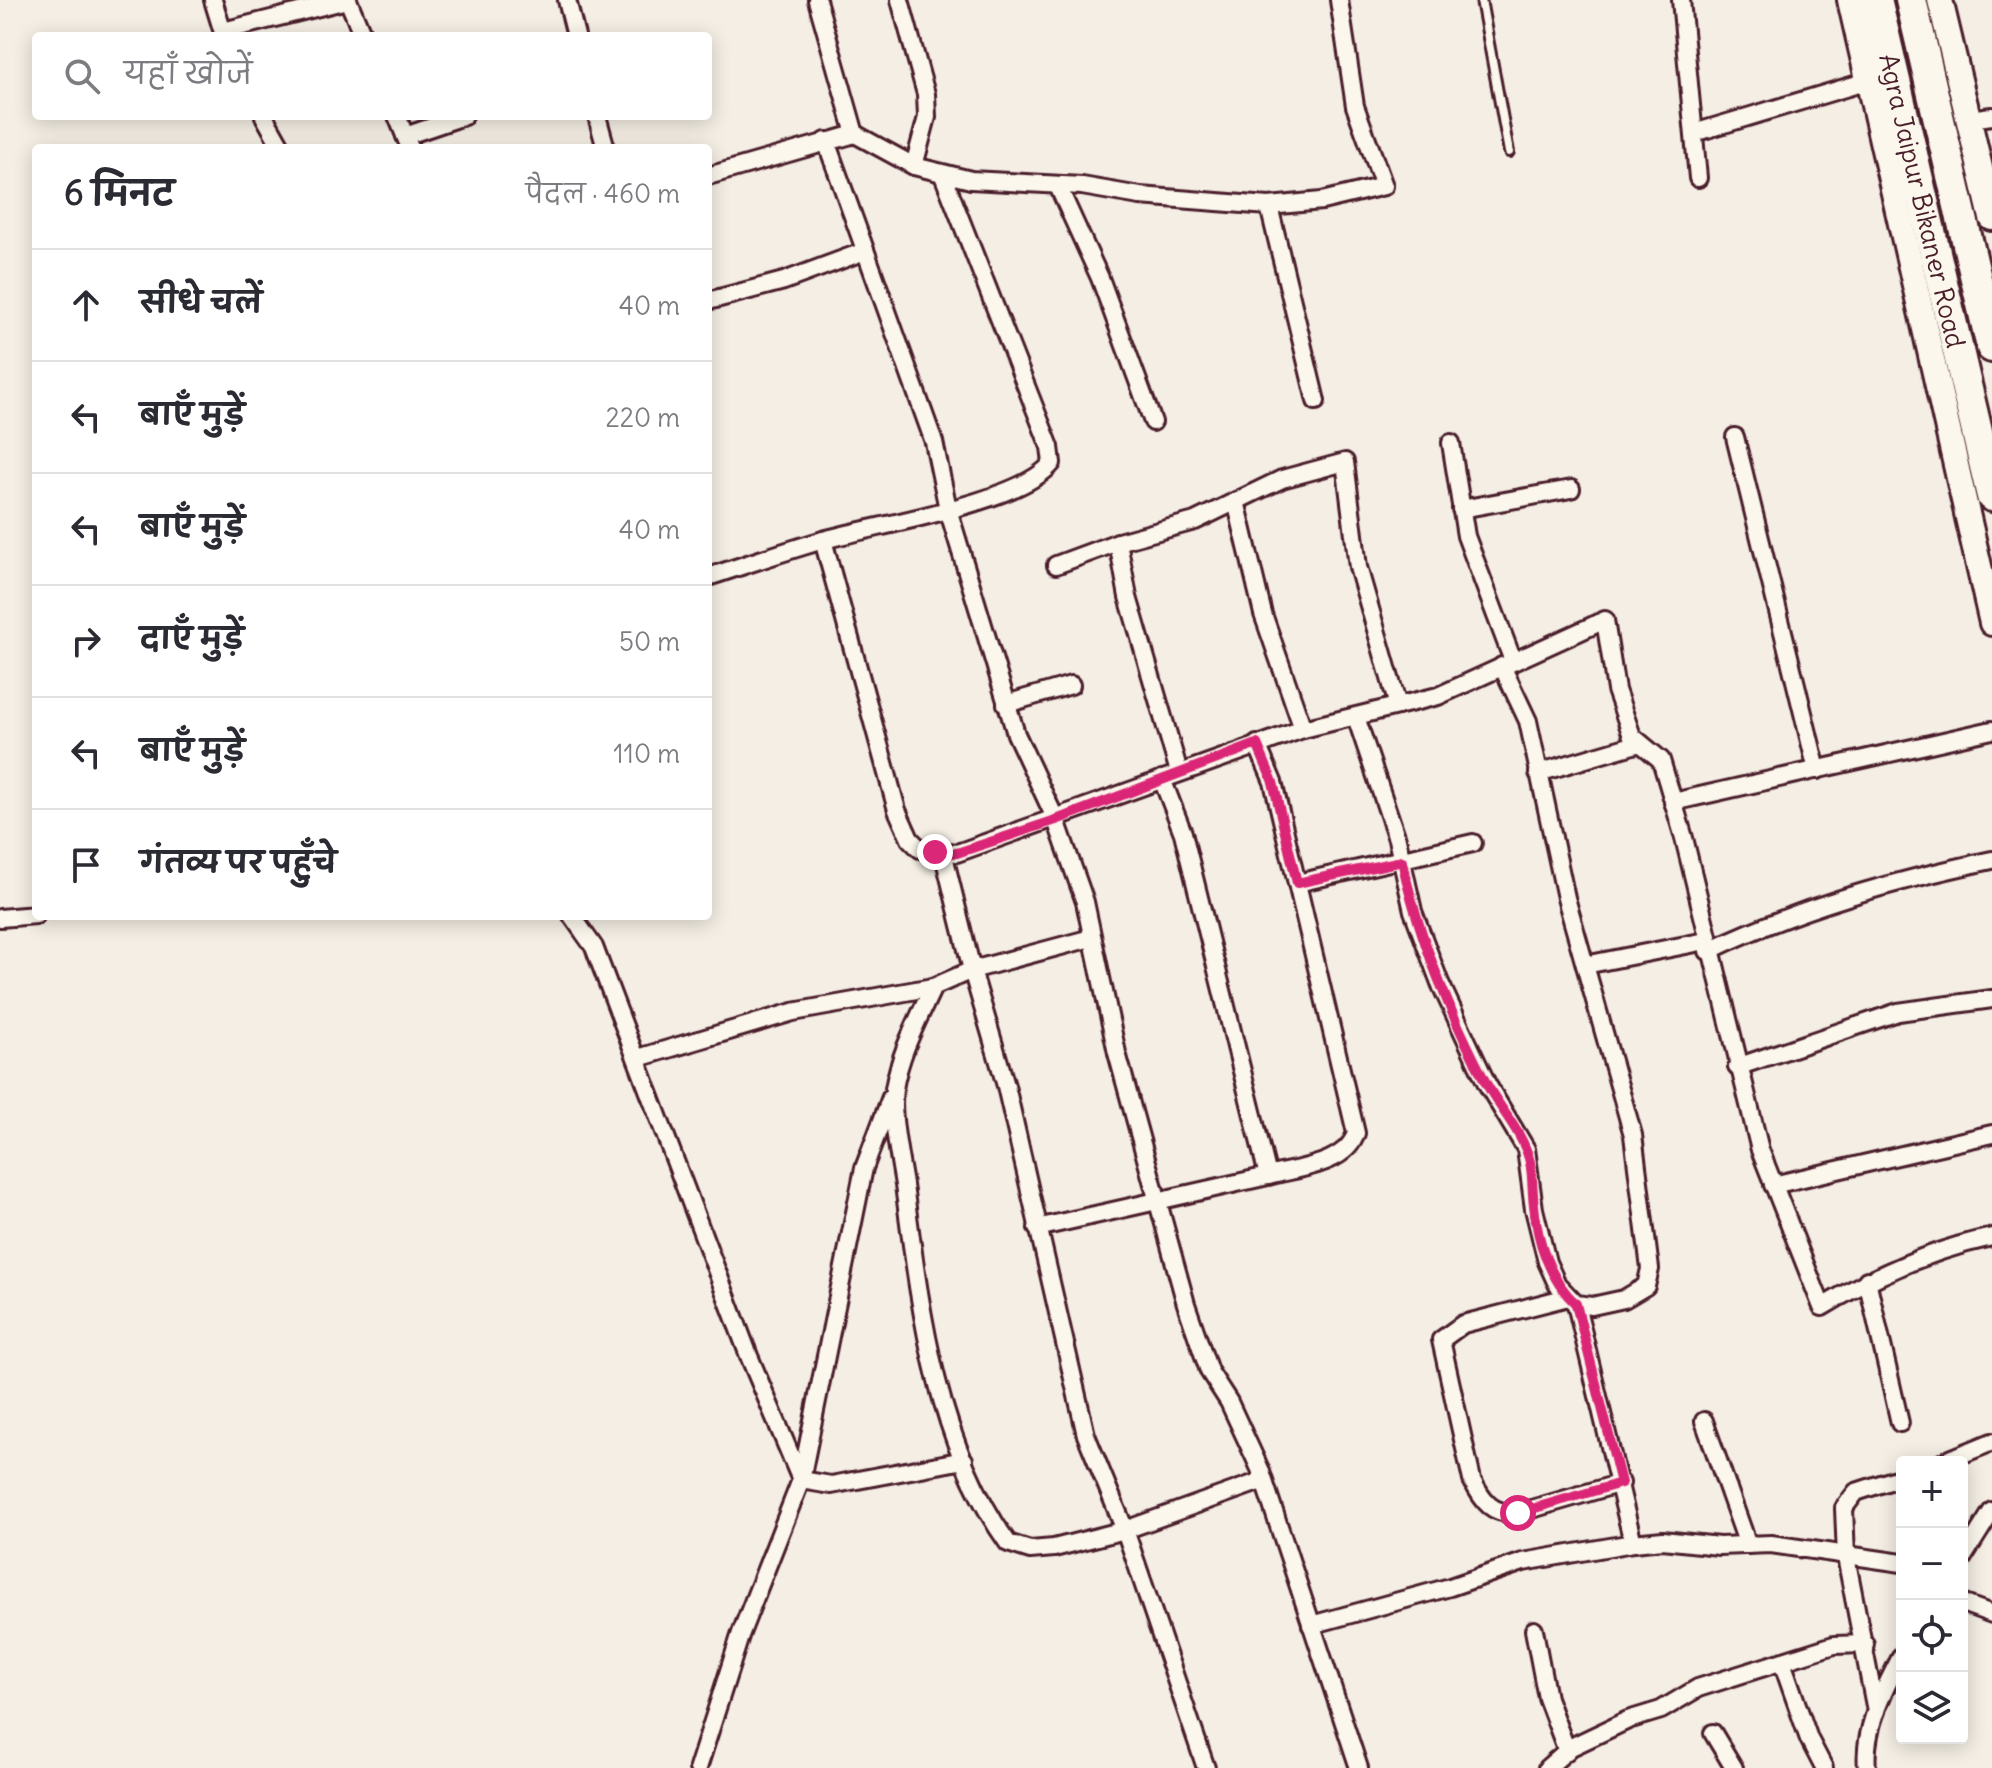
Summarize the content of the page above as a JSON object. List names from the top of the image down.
{
  "streets": {
    "highway": ["Agra Jaipur Bikaner Road"]
  },
  "page": {
    "search": "यहाँ खोजें",
    "heading": ["6 मिनट", "पैदल · 460 m"],
    "list": [
      ["सीधे चलें", "40 m"],
      ["बाएँ मुड़ें", "220 m"],
      ["बाएँ मुड़ें", "40 m"],
      ["दाएँ मुड़ें", "50 m"],
      ["बाएँ मुड़ें", "110 m"],
      "गंतव्य पर पहुँचे"
    ],
    "map_buttons": ["+", "−"]
  }
}
